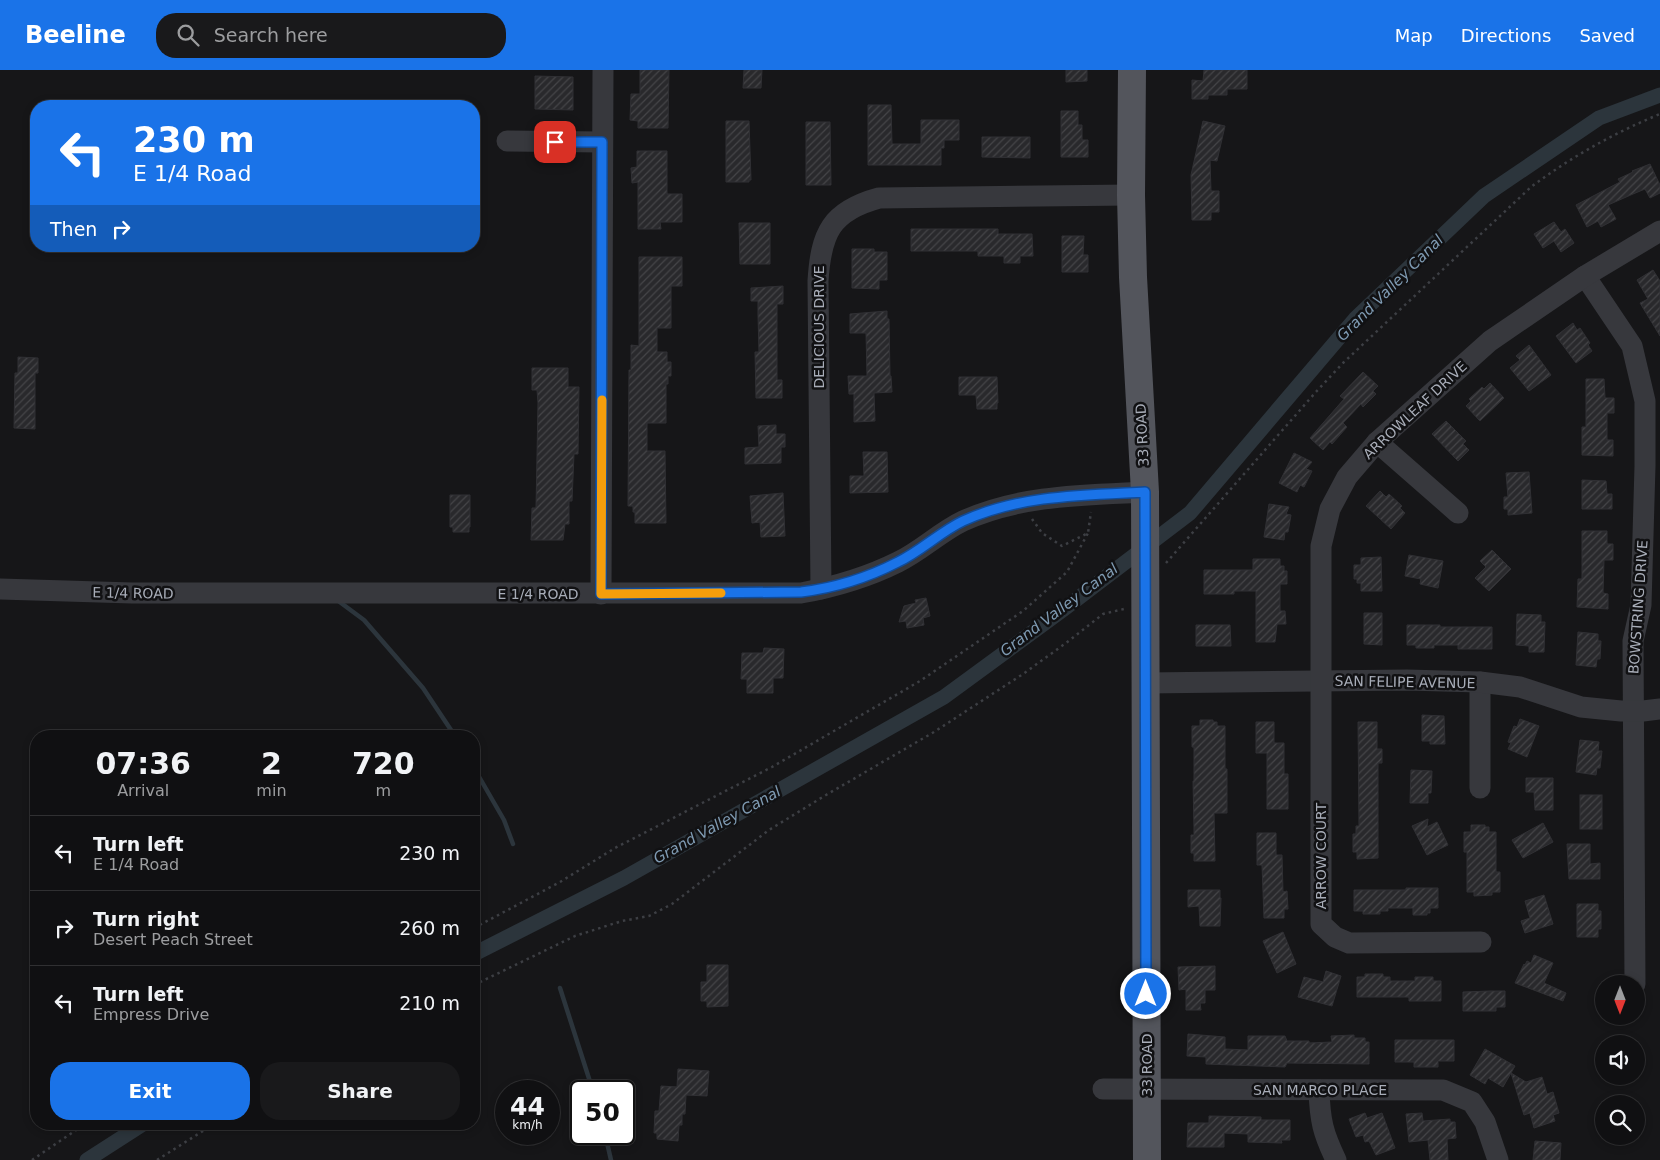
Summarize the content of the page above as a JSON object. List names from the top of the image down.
{
  "streets": {
    "main road": ["33 ROAD"],
    "street": [
      "DELICIOUS DRIVE",
      "ARROWLEAF DRIVE",
      "E 1/4 ROAD",
      "BOWSTRING DRIVE",
      "SAN FELIPE AVENUE",
      "ARROW COURT",
      "SAN MARCO PLACE"
    ]
  },
  "crossings": [
    ["DELICIOUS DRIVE", "33 ROAD"],
    ["DELICIOUS DRIVE", "E 1/4 ROAD"],
    ["ARROWLEAF DRIVE", "BOWSTRING DRIVE"],
    ["ARROWLEAF DRIVE", "SAN FELIPE AVENUE"],
    ["ARROWLEAF DRIVE", "ARROW COURT"],
    ["33 ROAD", "E 1/4 ROAD"],
    ["33 ROAD", "SAN FELIPE AVENUE"],
    ["33 ROAD", "SAN MARCO PLACE"],
    ["BOWSTRING DRIVE", "SAN FELIPE AVENUE"],
    ["SAN FELIPE AVENUE", "ARROW COURT"]
  ],
  "water": ["Grand Valley Canal"],
  "north": "bottom",
  "page": {
    "header": "Beeline",
    "search": "Search here",
    "nav": ["Map", "Directions", "Saved"],
    "turn": ["230 m", "E 1/4 Road"],
    "then": "Then",
    "eta": [
      "07:36",
      "Arrival",
      "2",
      "min",
      "720",
      "m"
    ],
    "list": [
      {
        "name": "Turn left",
        "note": "E 1/4 Road",
        "value": "230 m"
      },
      {
        "name": "Turn right",
        "note": "Desert Peach Street",
        "value": "260 m"
      },
      {
        "name": "Turn left",
        "note": "Empress Drive",
        "value": "210 m"
      }
    ],
    "buttons": ["Exit", "Share"],
    "speed": "44 km/h",
    "limit": "50"
  }
}
